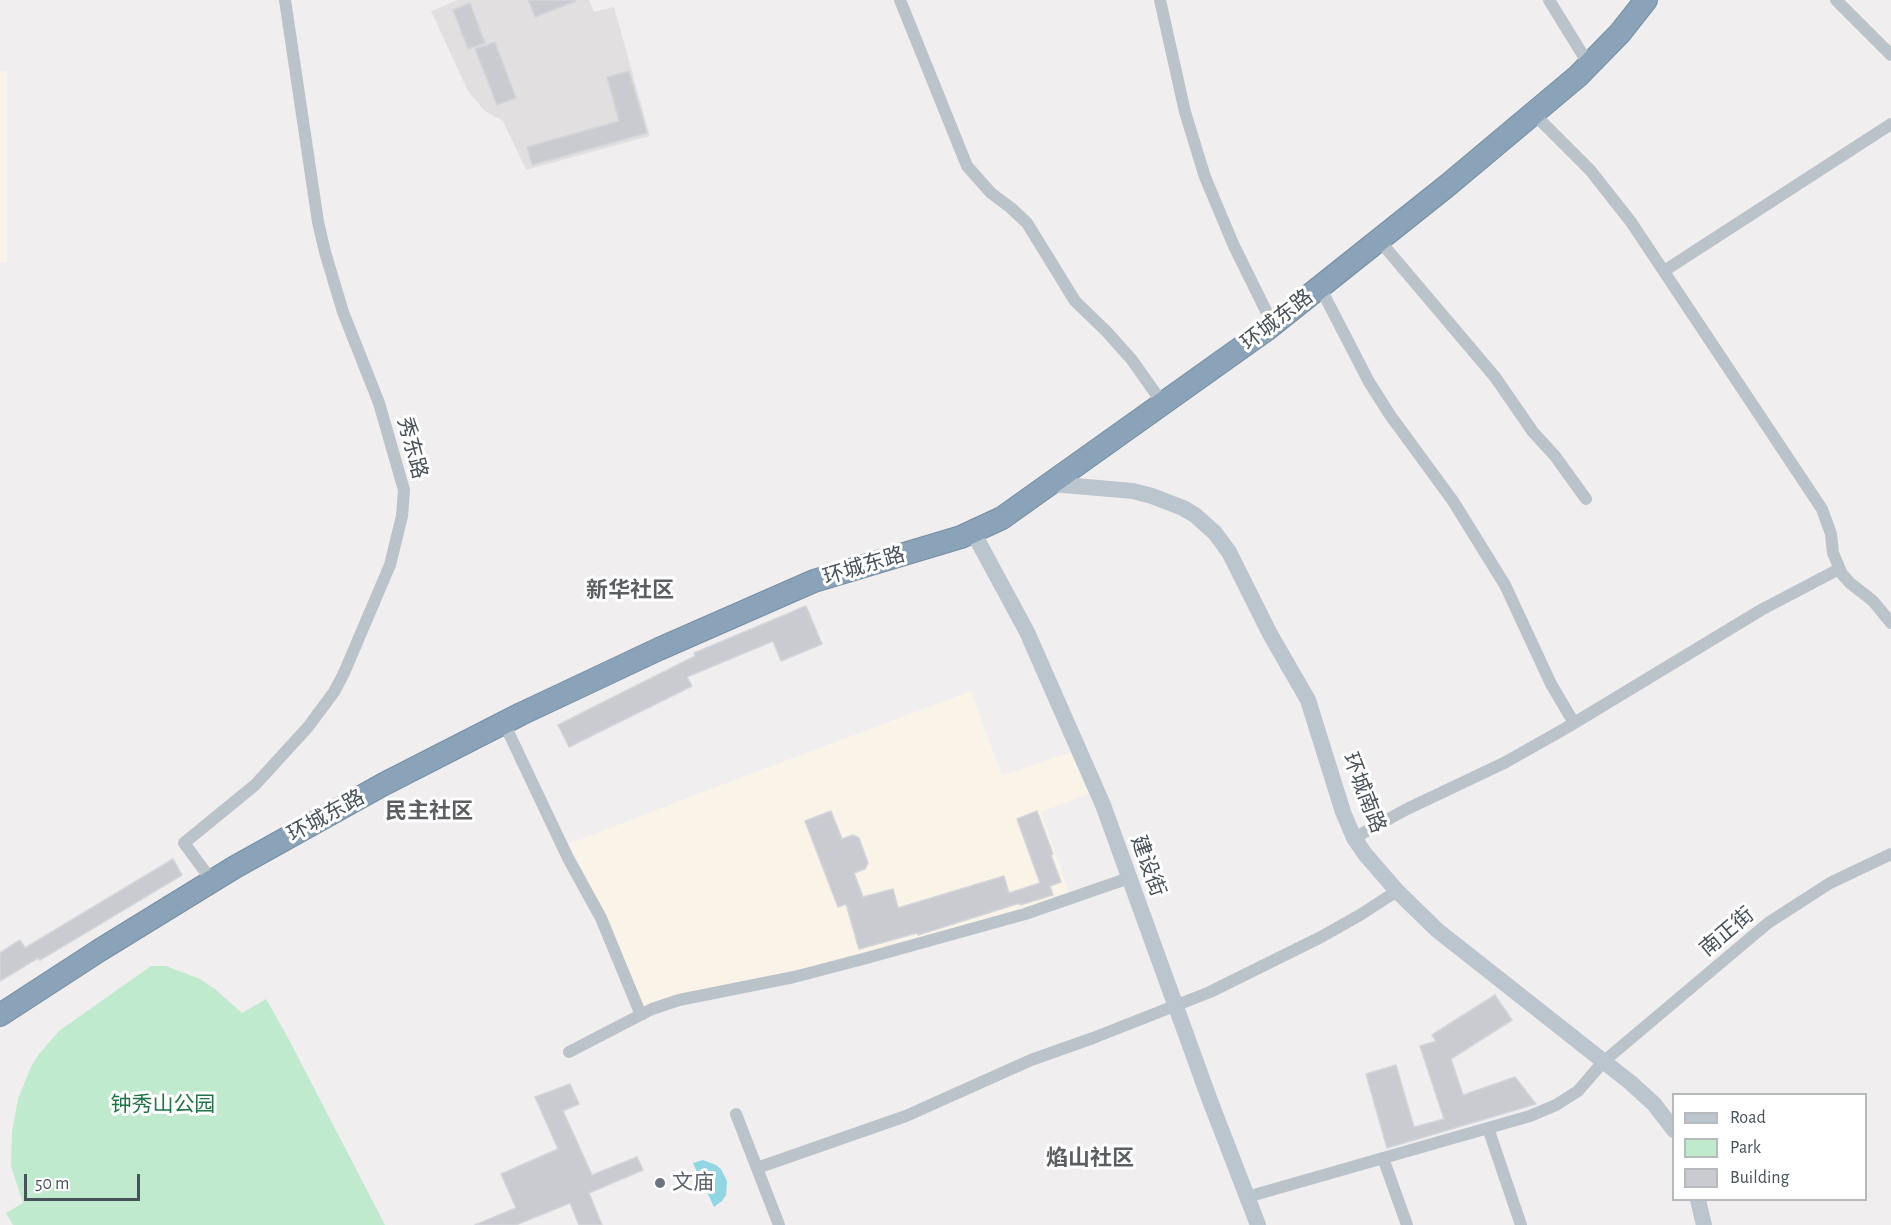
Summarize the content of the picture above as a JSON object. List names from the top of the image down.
{
  "streets": {
    "highway": ["环城东路"],
    "street": [
      "秀东路",
      "环城南路",
      "建设街",
      "南正街"
    ]
  },
  "crossings": [
    ["环城东路", "秀东路"],
    ["环城东路", "环城南路"],
    ["环城东路", "建设街"],
    ["环城南路", "南正街"],
    ["建设街", "南正街"]
  ],
  "districts": ["新华社区", "民主社区", "焰山社区"],
  "parks": ["钟秀山公园"],
  "places": ["文庙"],
  "legend": ["Road", "Park", "Building"],
  "scale_bar": "50 m"
}
